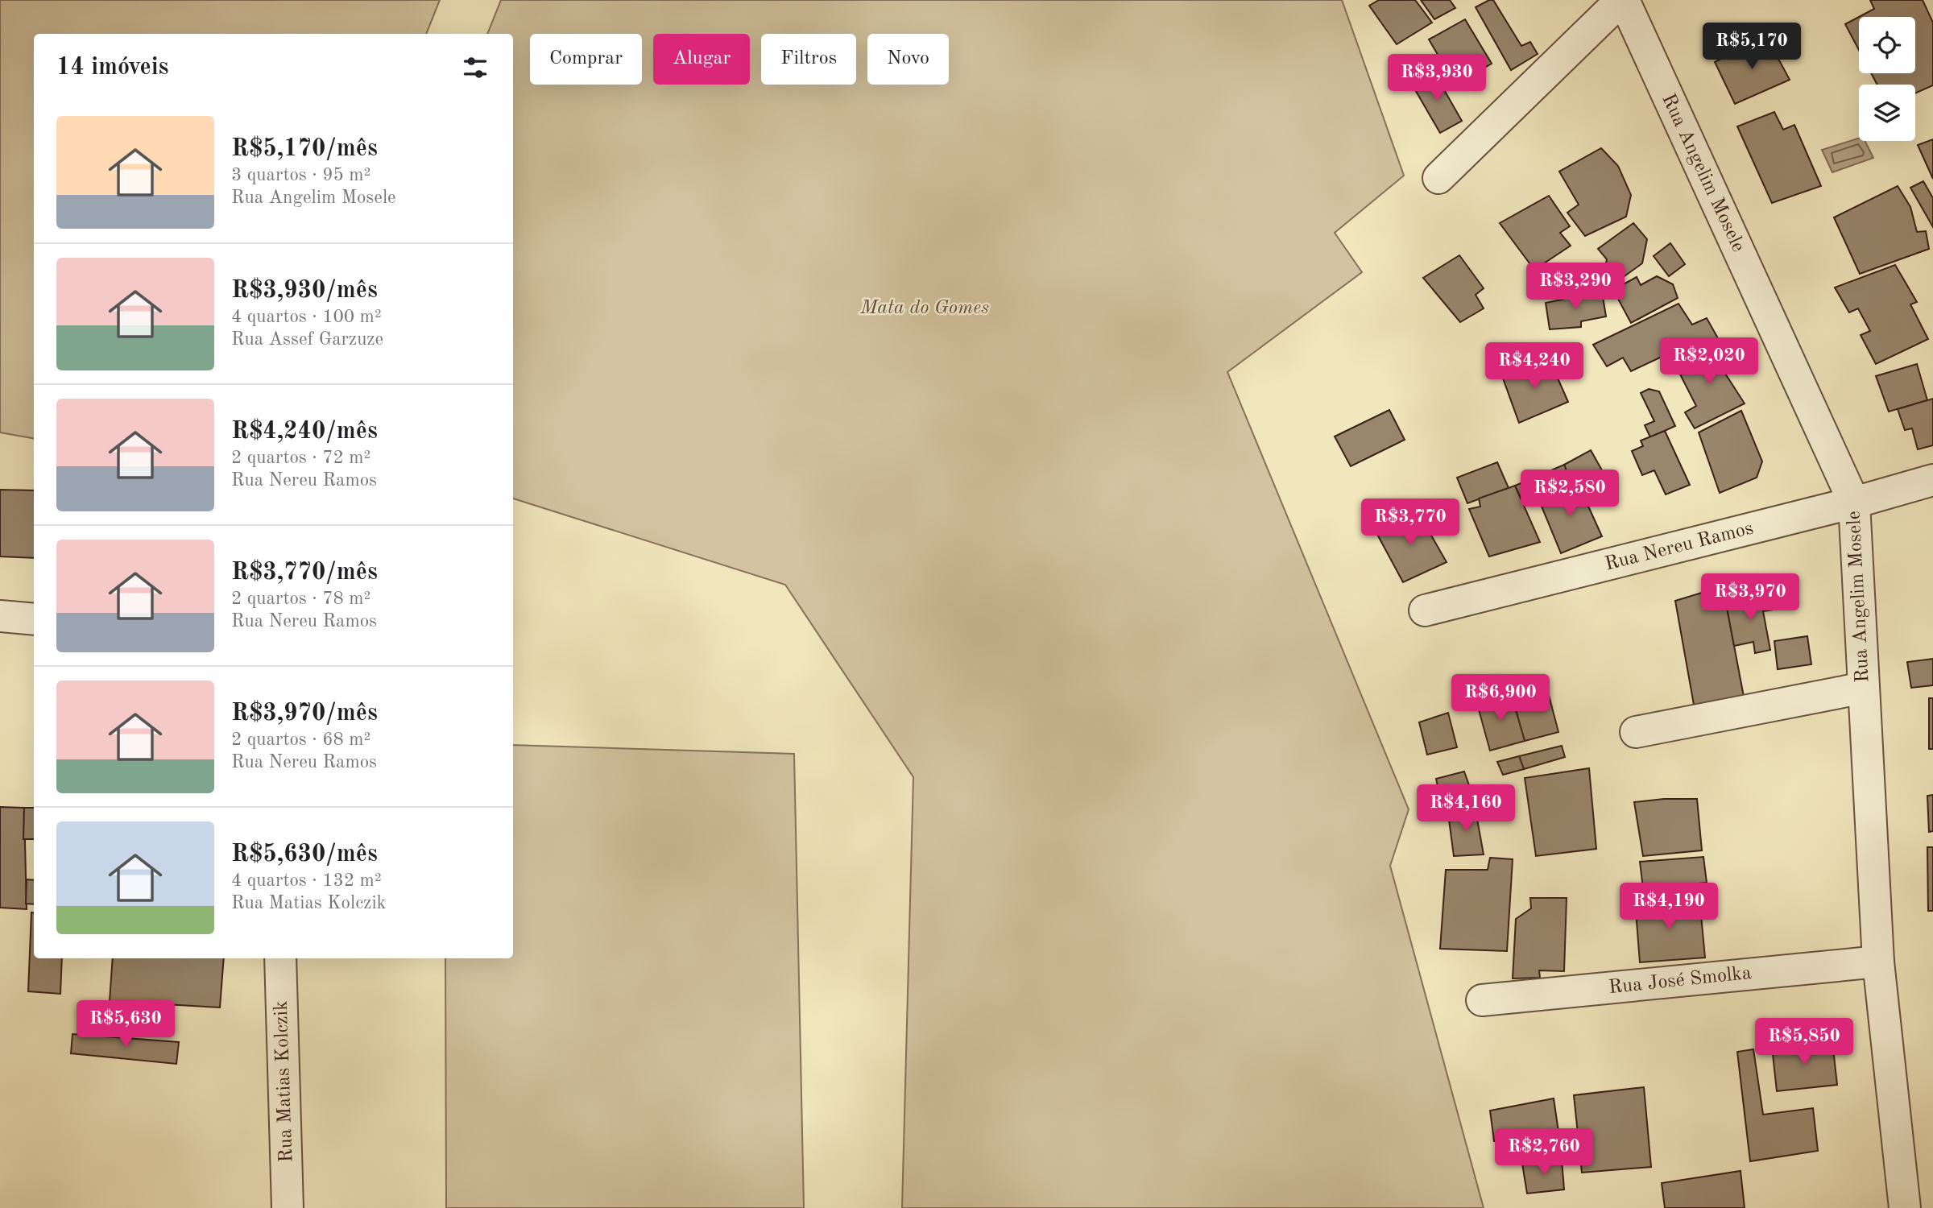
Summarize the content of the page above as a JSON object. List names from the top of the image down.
{
  "streets": {
    "street": [
      "Rua Angelim Mosele",
      "Rua Nereu Ramos",
      "Rua José Smolka",
      "Rua Matias Kolczik"
    ]
  },
  "crossings": [
    ["Rua Angelim Mosele", "Rua Nereu Ramos"],
    ["Rua Angelim Mosele", "Rua José Smolka"]
  ],
  "parks": ["Mata do Gomes"],
  "page": {
    "price": [
      "R$5,170",
      "R$3,930",
      "R$3,290",
      "R$2,020",
      "R$4,240",
      "R$2,580",
      "R$3,770",
      "R$3,970",
      "R$6,900",
      "R$4,160",
      "R$4,190",
      "R$5,630",
      "R$5,850",
      "R$2,760"
    ],
    "chip": [
      "Comprar",
      "Alugar",
      "Filtros",
      "Novo"
    ],
    "heading": "14 imóveis",
    "list": [
      {
        "name": "R$5,170/mês",
        "note": "3 quartos · 95 m² · Rua Angelim Mosele"
      },
      {
        "name": "R$3,930/mês",
        "note": "4 quartos · 100 m² · Rua Assef Garzuze"
      },
      {
        "name": "R$4,240/mês",
        "note": "2 quartos · 72 m² · Rua Nereu Ramos"
      },
      {
        "name": "R$3,770/mês",
        "note": "2 quartos · 78 m² · Rua Nereu Ramos"
      },
      {
        "name": "R$3,970/mês",
        "note": "2 quartos · 68 m² · Rua Nereu Ramos"
      },
      {
        "name": "R$5,630/mês",
        "note": "4 quartos · 132 m² · Rua Matias Kolczik"
      }
    ]
  }
}
